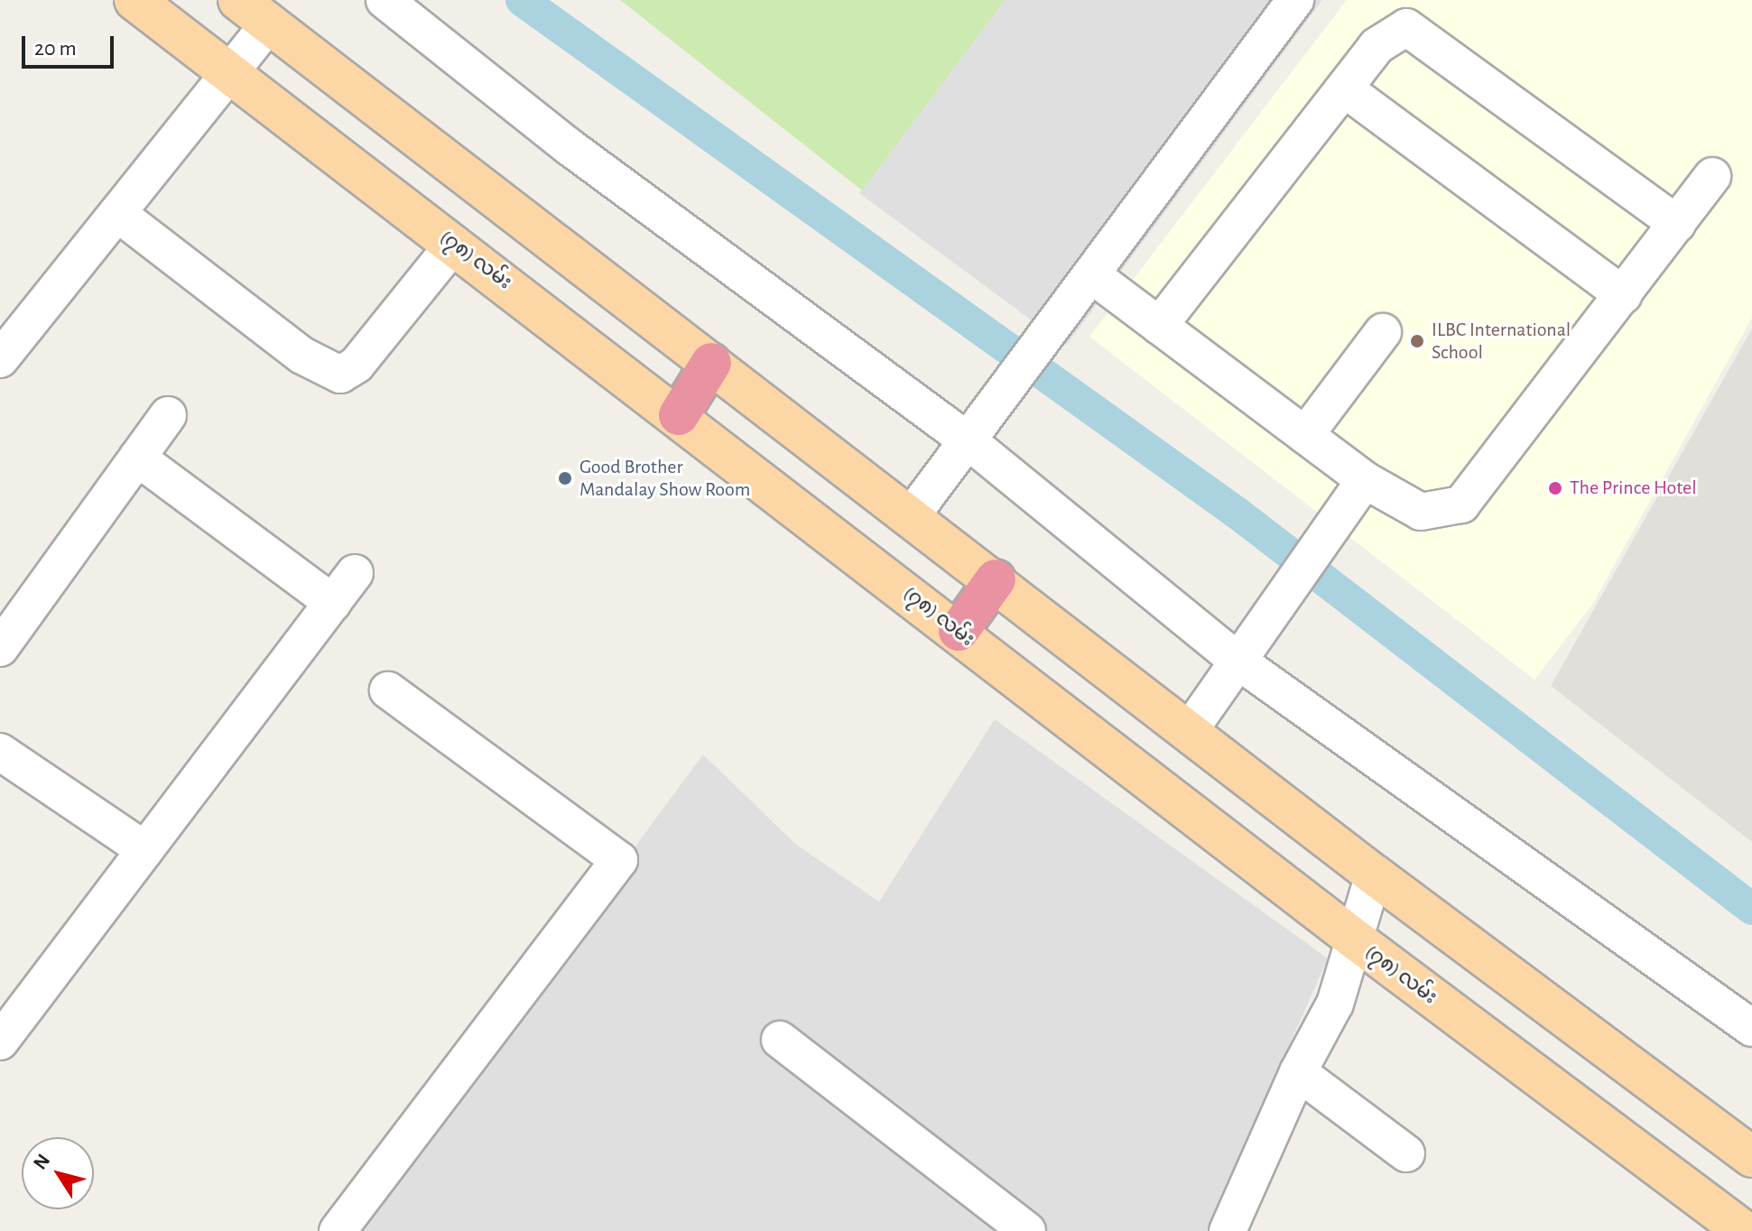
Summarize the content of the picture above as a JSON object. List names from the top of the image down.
{
  "streets": {
    "main road": ["(၇၈) လမ်း"]
  },
  "places": ["ILBC International School", "Good Brother Mandalay Show Room", "The Prince Hotel"],
  "scale_bar": "20 m",
  "north": "top left"
}
